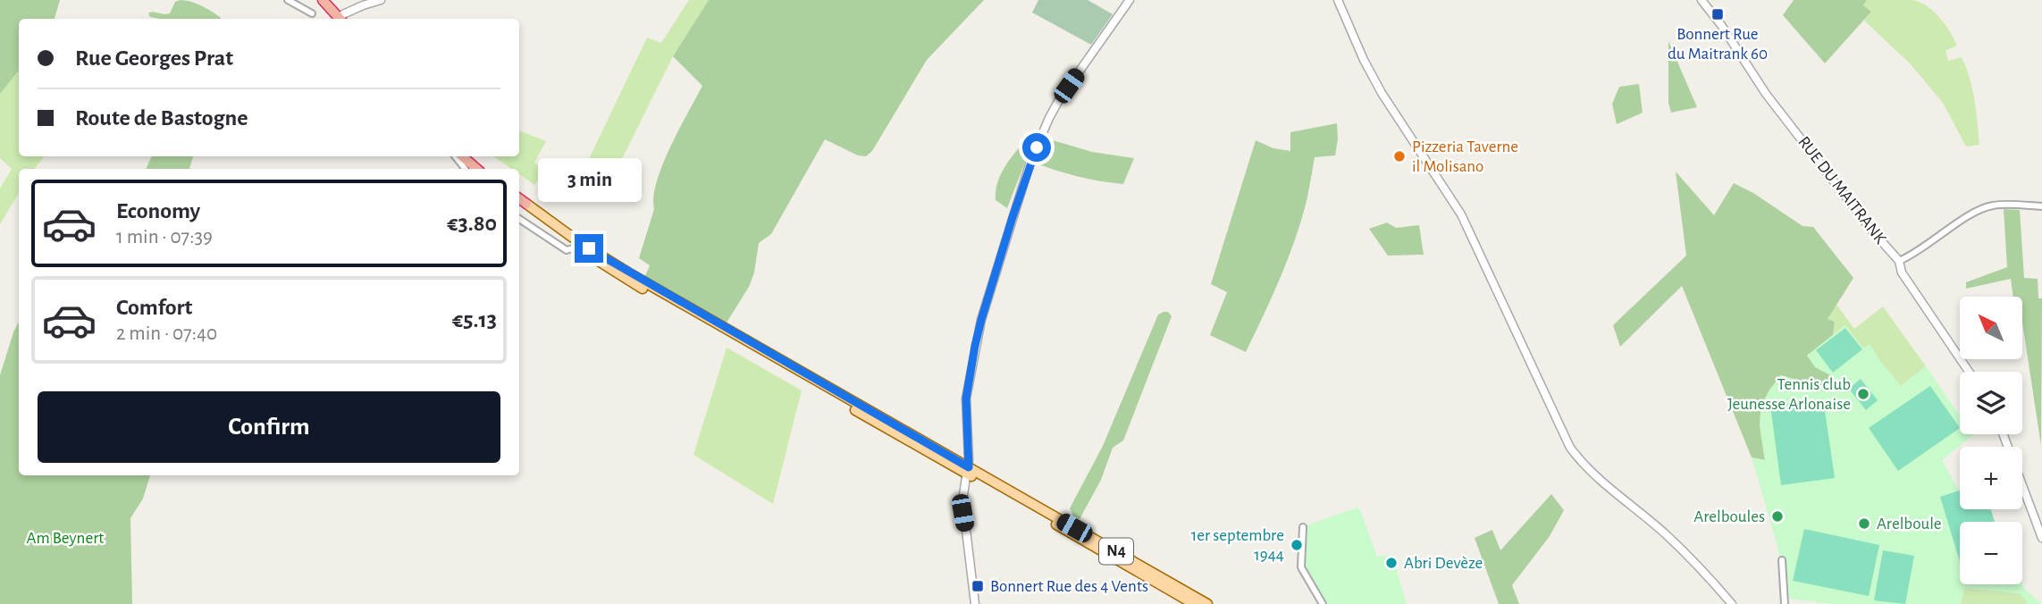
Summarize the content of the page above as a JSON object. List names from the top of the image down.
{
  "streets": {
    "main road": ["N4"],
    "street": ["RUE DU MAITRANK"]
  },
  "parks": ["Am Beynert"],
  "places": {
    "transit": ["Bonnert Rue du Maitrank 60", "Bonnert Rue des 4 Vents"],
    "other": [
      "Pizzeria Taverne il Molisano",
      "Tennis club Jeunesse Arlonaise",
      "Arelboules",
      "Arelboule",
      "1er septembre 1944",
      "Abri Devèze"
    ]
  },
  "north": "top left",
  "page": {
    "banner": ["Rue Georges Prat", "Route de Bastogne"],
    "bubble": "3 min",
    "list": [
      {
        "name": "Economy",
        "note": "1 min · 07:39",
        "value": "€3.80"
      },
      {
        "name": "Comfort",
        "note": "2 min · 07:40",
        "value": "€5.13"
      }
    ],
    "map_buttons": ["+", "−"],
    "buttons": "Confirm"
  }
}
